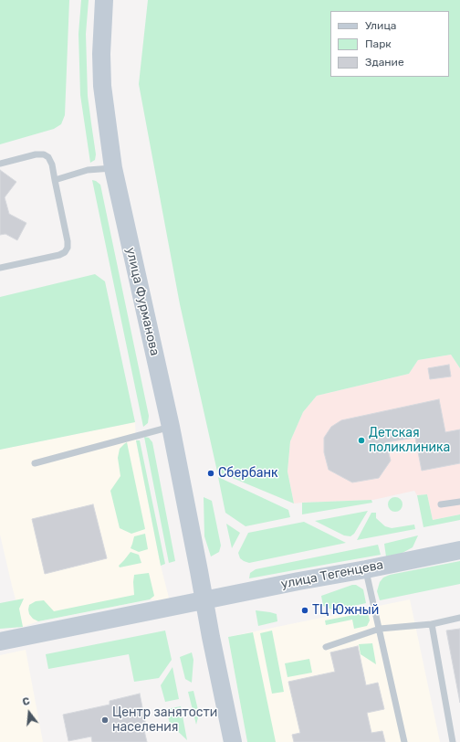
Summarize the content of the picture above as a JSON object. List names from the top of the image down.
{
  "streets": {
    "main road": ["улица Фурманова", "улица Тегенцева"]
  },
  "crossings": [
    ["улица Фурманова", "улица Тегенцева"]
  ],
  "places": [
    "Детская поликлиника",
    "Сбербанк",
    "ТЦ Южный",
    "Центр занятости населения"
  ],
  "legend": ["Улица", "Парк", "Здание"],
  "north": "top"
}
